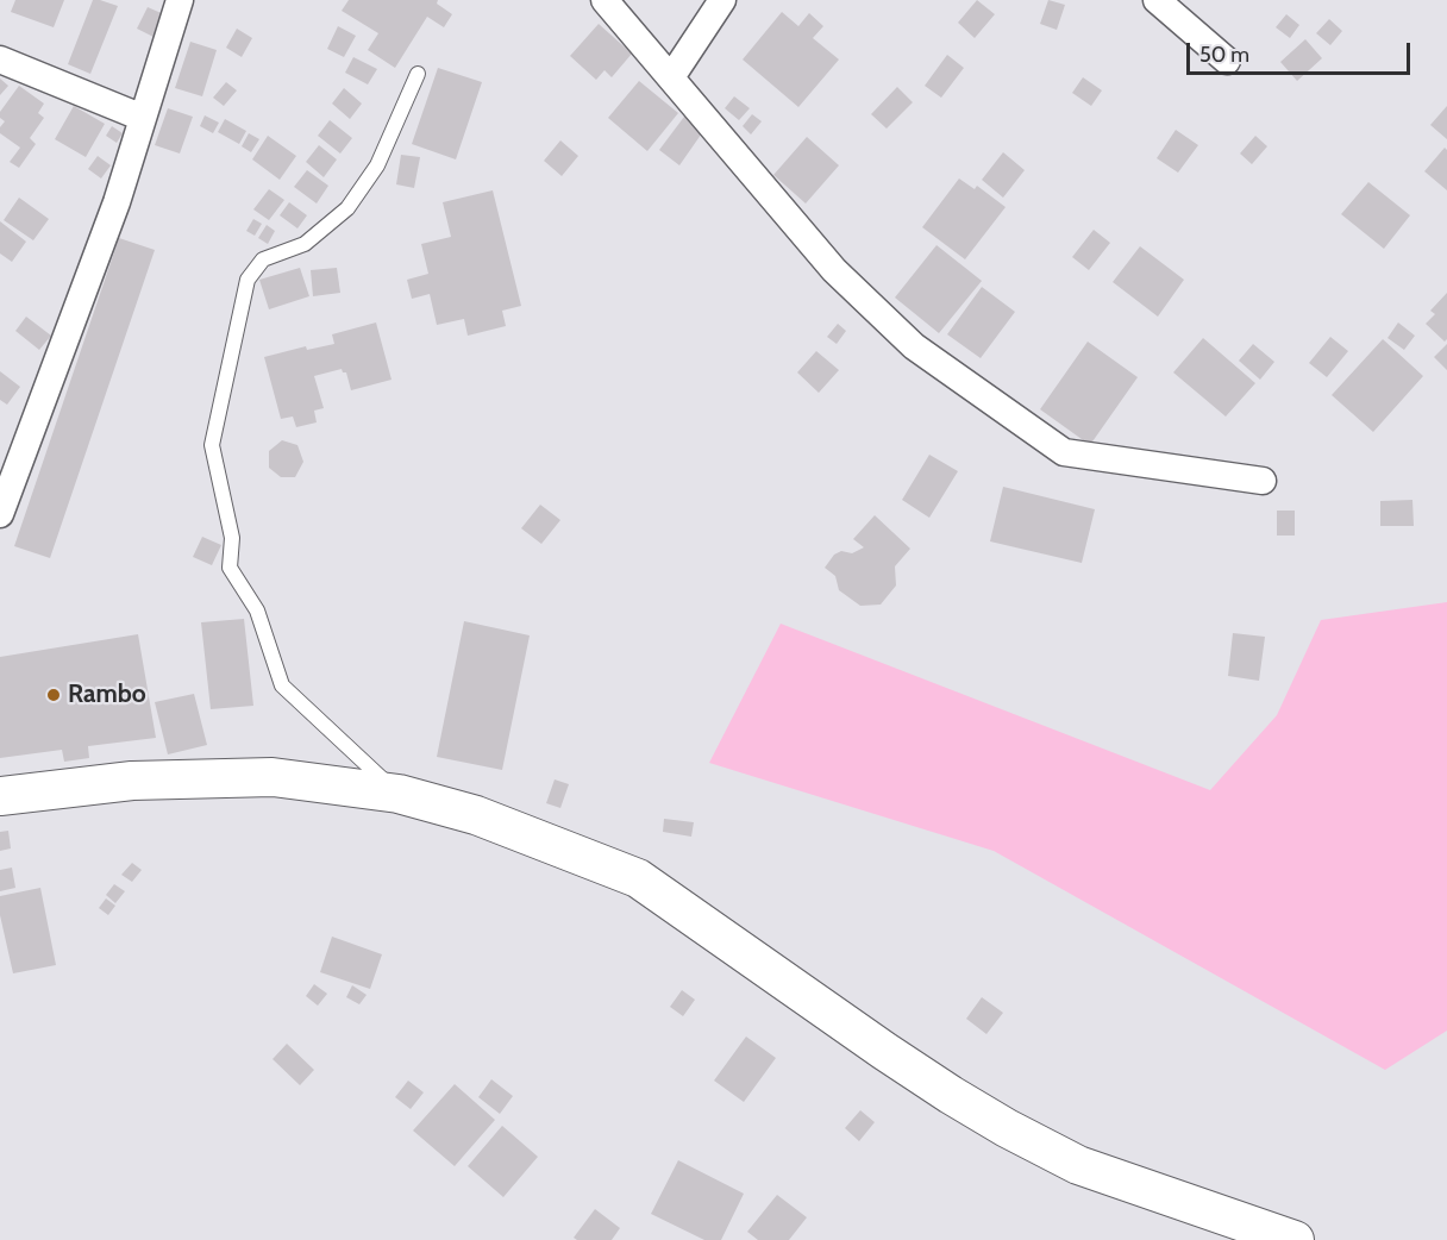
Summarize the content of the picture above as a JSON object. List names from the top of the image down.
{
  "places": ["Rambo"],
  "scale_bar": "50 m"
}
